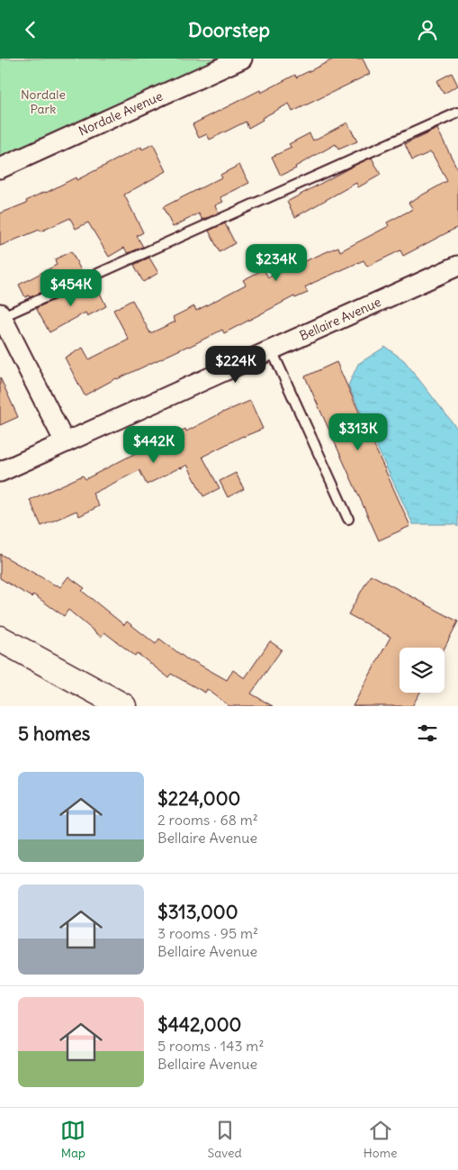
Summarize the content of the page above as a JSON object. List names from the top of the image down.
{
  "streets": {
    "street": ["Nordale Avenue", "Bellaire Avenue"]
  },
  "parks": ["Nordale Park"],
  "page": {
    "header": "Doorstep",
    "price": [
      "$234K",
      "$454K",
      "$224K",
      "$313K",
      "$442K"
    ],
    "heading": "5 homes",
    "list": [
      {
        "name": "$224,000",
        "note": "2 rooms · 68 m² · Bellaire Avenue"
      },
      {
        "name": "$313,000",
        "note": "3 rooms · 95 m² · Bellaire Avenue"
      },
      {
        "name": "$442,000",
        "note": "5 rooms · 143 m² · Bellaire Avenue"
      }
    ],
    "tabs": ["Map", "Saved", "Home"]
  }
}
